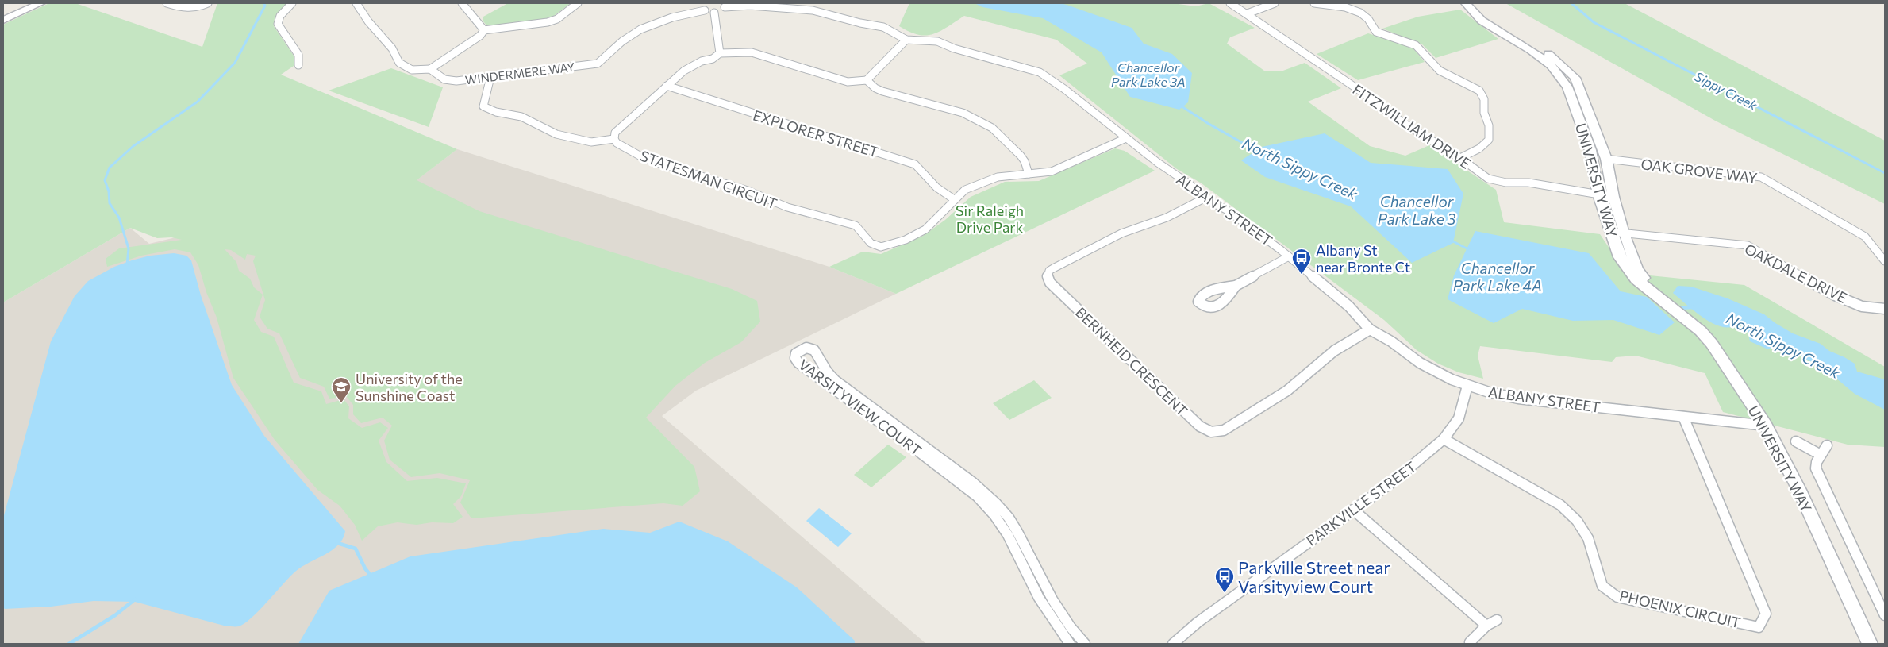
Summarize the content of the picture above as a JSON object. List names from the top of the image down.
{
  "streets": {
    "street": [
      "WINDERMERE WAY",
      "FITZWILLIAM DRIVE",
      "EXPLORER STREET",
      "OAK GROVE WAY",
      "STATESMAN CIRCUIT",
      "UNIVERSITY WAY",
      "ALBANY STREET",
      "OAKDALE DRIVE",
      "BERNHEID CRESCENT",
      "VARSITYVIEW COURT",
      "PARKVILLE STREET",
      "PHOENIX CIRCUIT"
    ]
  },
  "crossings": [
    ["FITZWILLIAM DRIVE", "UNIVERSITY WAY"],
    ["EXPLORER STREET", "STATESMAN CIRCUIT"],
    ["OAK GROVE WAY", "UNIVERSITY WAY"],
    ["UNIVERSITY WAY", "ALBANY STREET"],
    ["UNIVERSITY WAY", "OAKDALE DRIVE"],
    ["ALBANY STREET", "BERNHEID CRESCENT"],
    ["ALBANY STREET", "PARKVILLE STREET"],
    ["ALBANY STREET", "PHOENIX CIRCUIT"],
    ["PARKVILLE STREET", "PHOENIX CIRCUIT"]
  ],
  "water": [
    "Chancellor Park Lake 3A",
    "Sippy Creek",
    "North Sippy Creek",
    "Chancellor Park Lake 3",
    "Chancellor Park Lake 4A"
  ],
  "parks": ["Sir Raleigh Drive Park"],
  "places": {
    "bus stop": ["Albany St near Bronte Ct", "Parkville Street near Varsityview Court"],
    "school or university": ["University of the Sunshine Coast"]
  }
}
